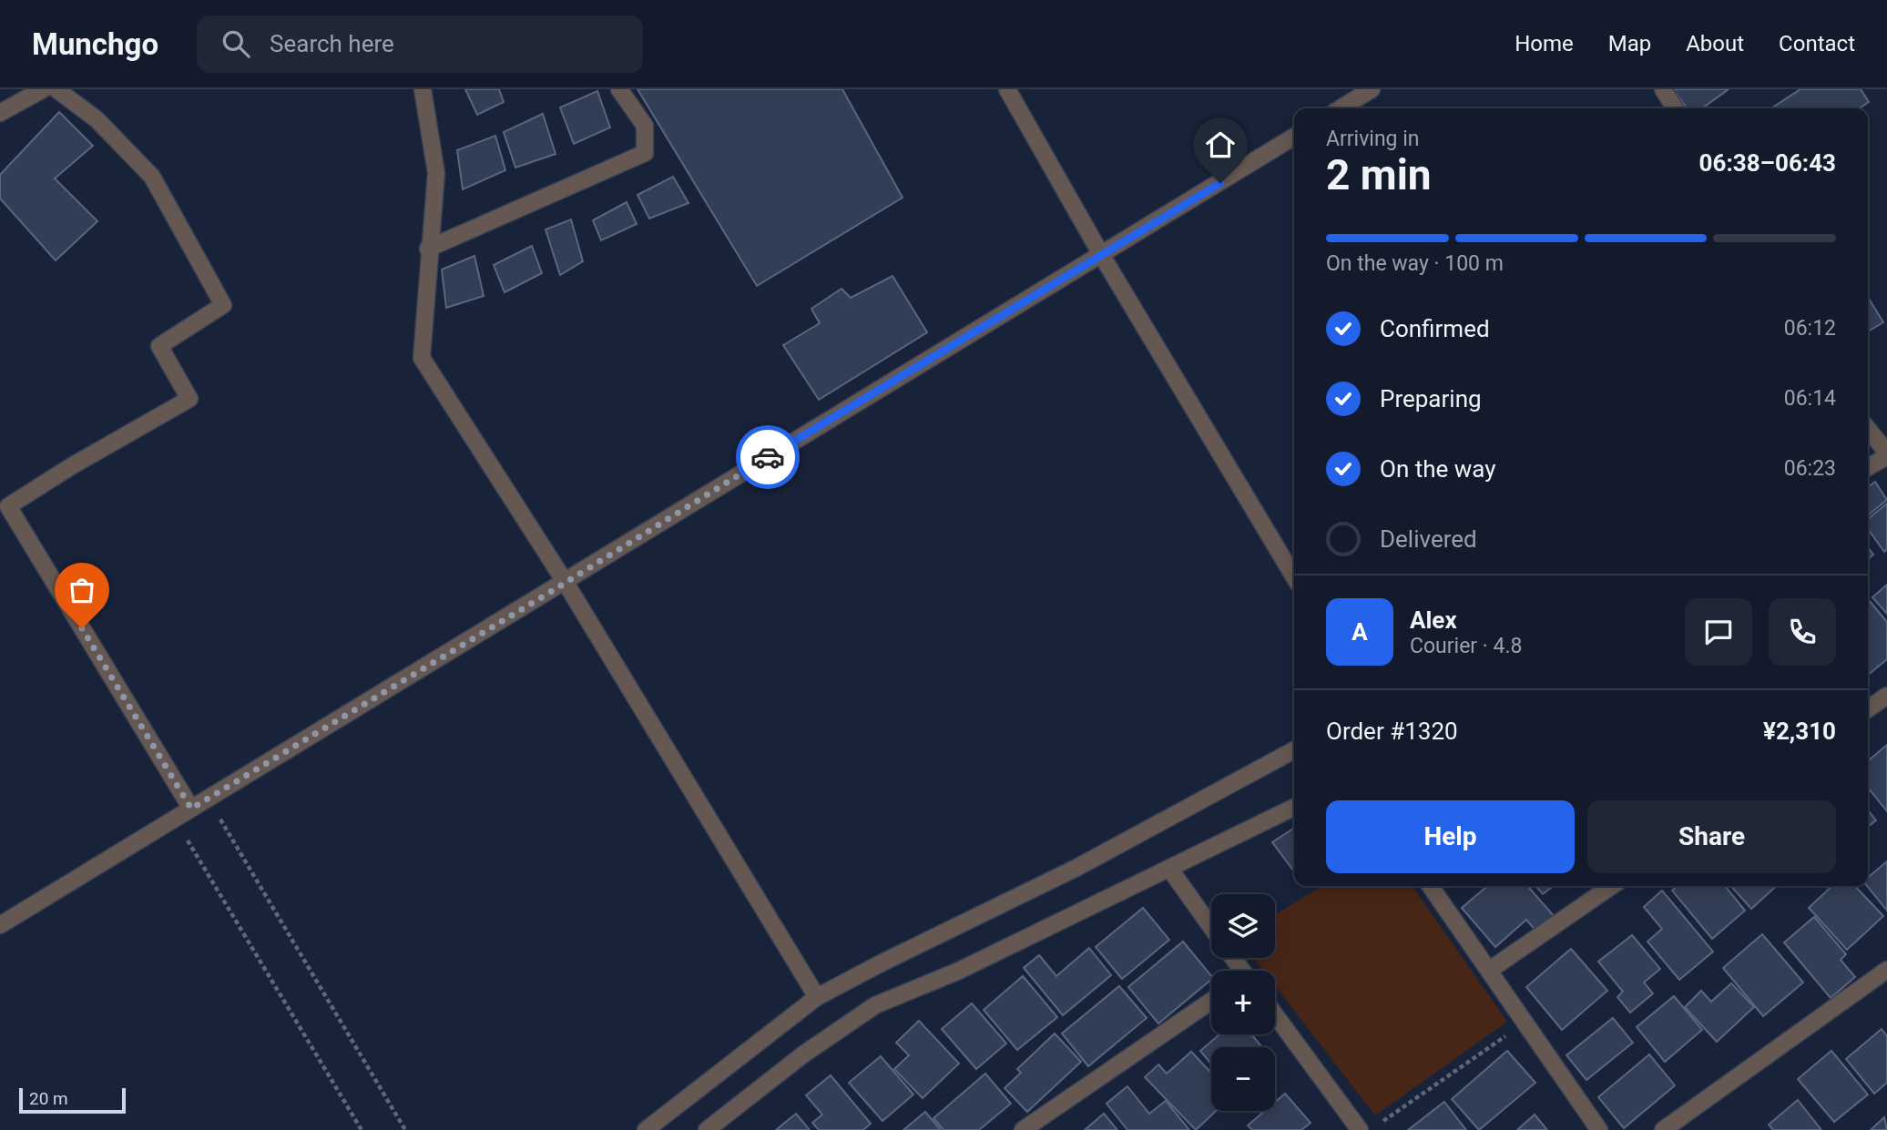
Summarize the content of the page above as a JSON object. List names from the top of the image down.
{
  "scale_bar": "20 m",
  "page": {
    "header": "Munchgo",
    "search": "Search here",
    "nav": [
      "Home",
      "Map",
      "About",
      "Contact"
    ],
    "heading": ["2 min", "Arriving in", "06:38–06:43"],
    "panel": [
      "Alex",
      "Courier · 4.8",
      "Order #1320",
      "¥2,310"
    ],
    "bar": "On the way · 100 m",
    "list": [
      ["Confirmed", "06:12"],
      ["Preparing", "06:14"],
      ["On the way", "06:23"],
      "Delivered"
    ],
    "round": "A",
    "buttons": ["Help", "Share"],
    "map_buttons": ["+", "−"],
    "scale": "20 m"
  }
}
